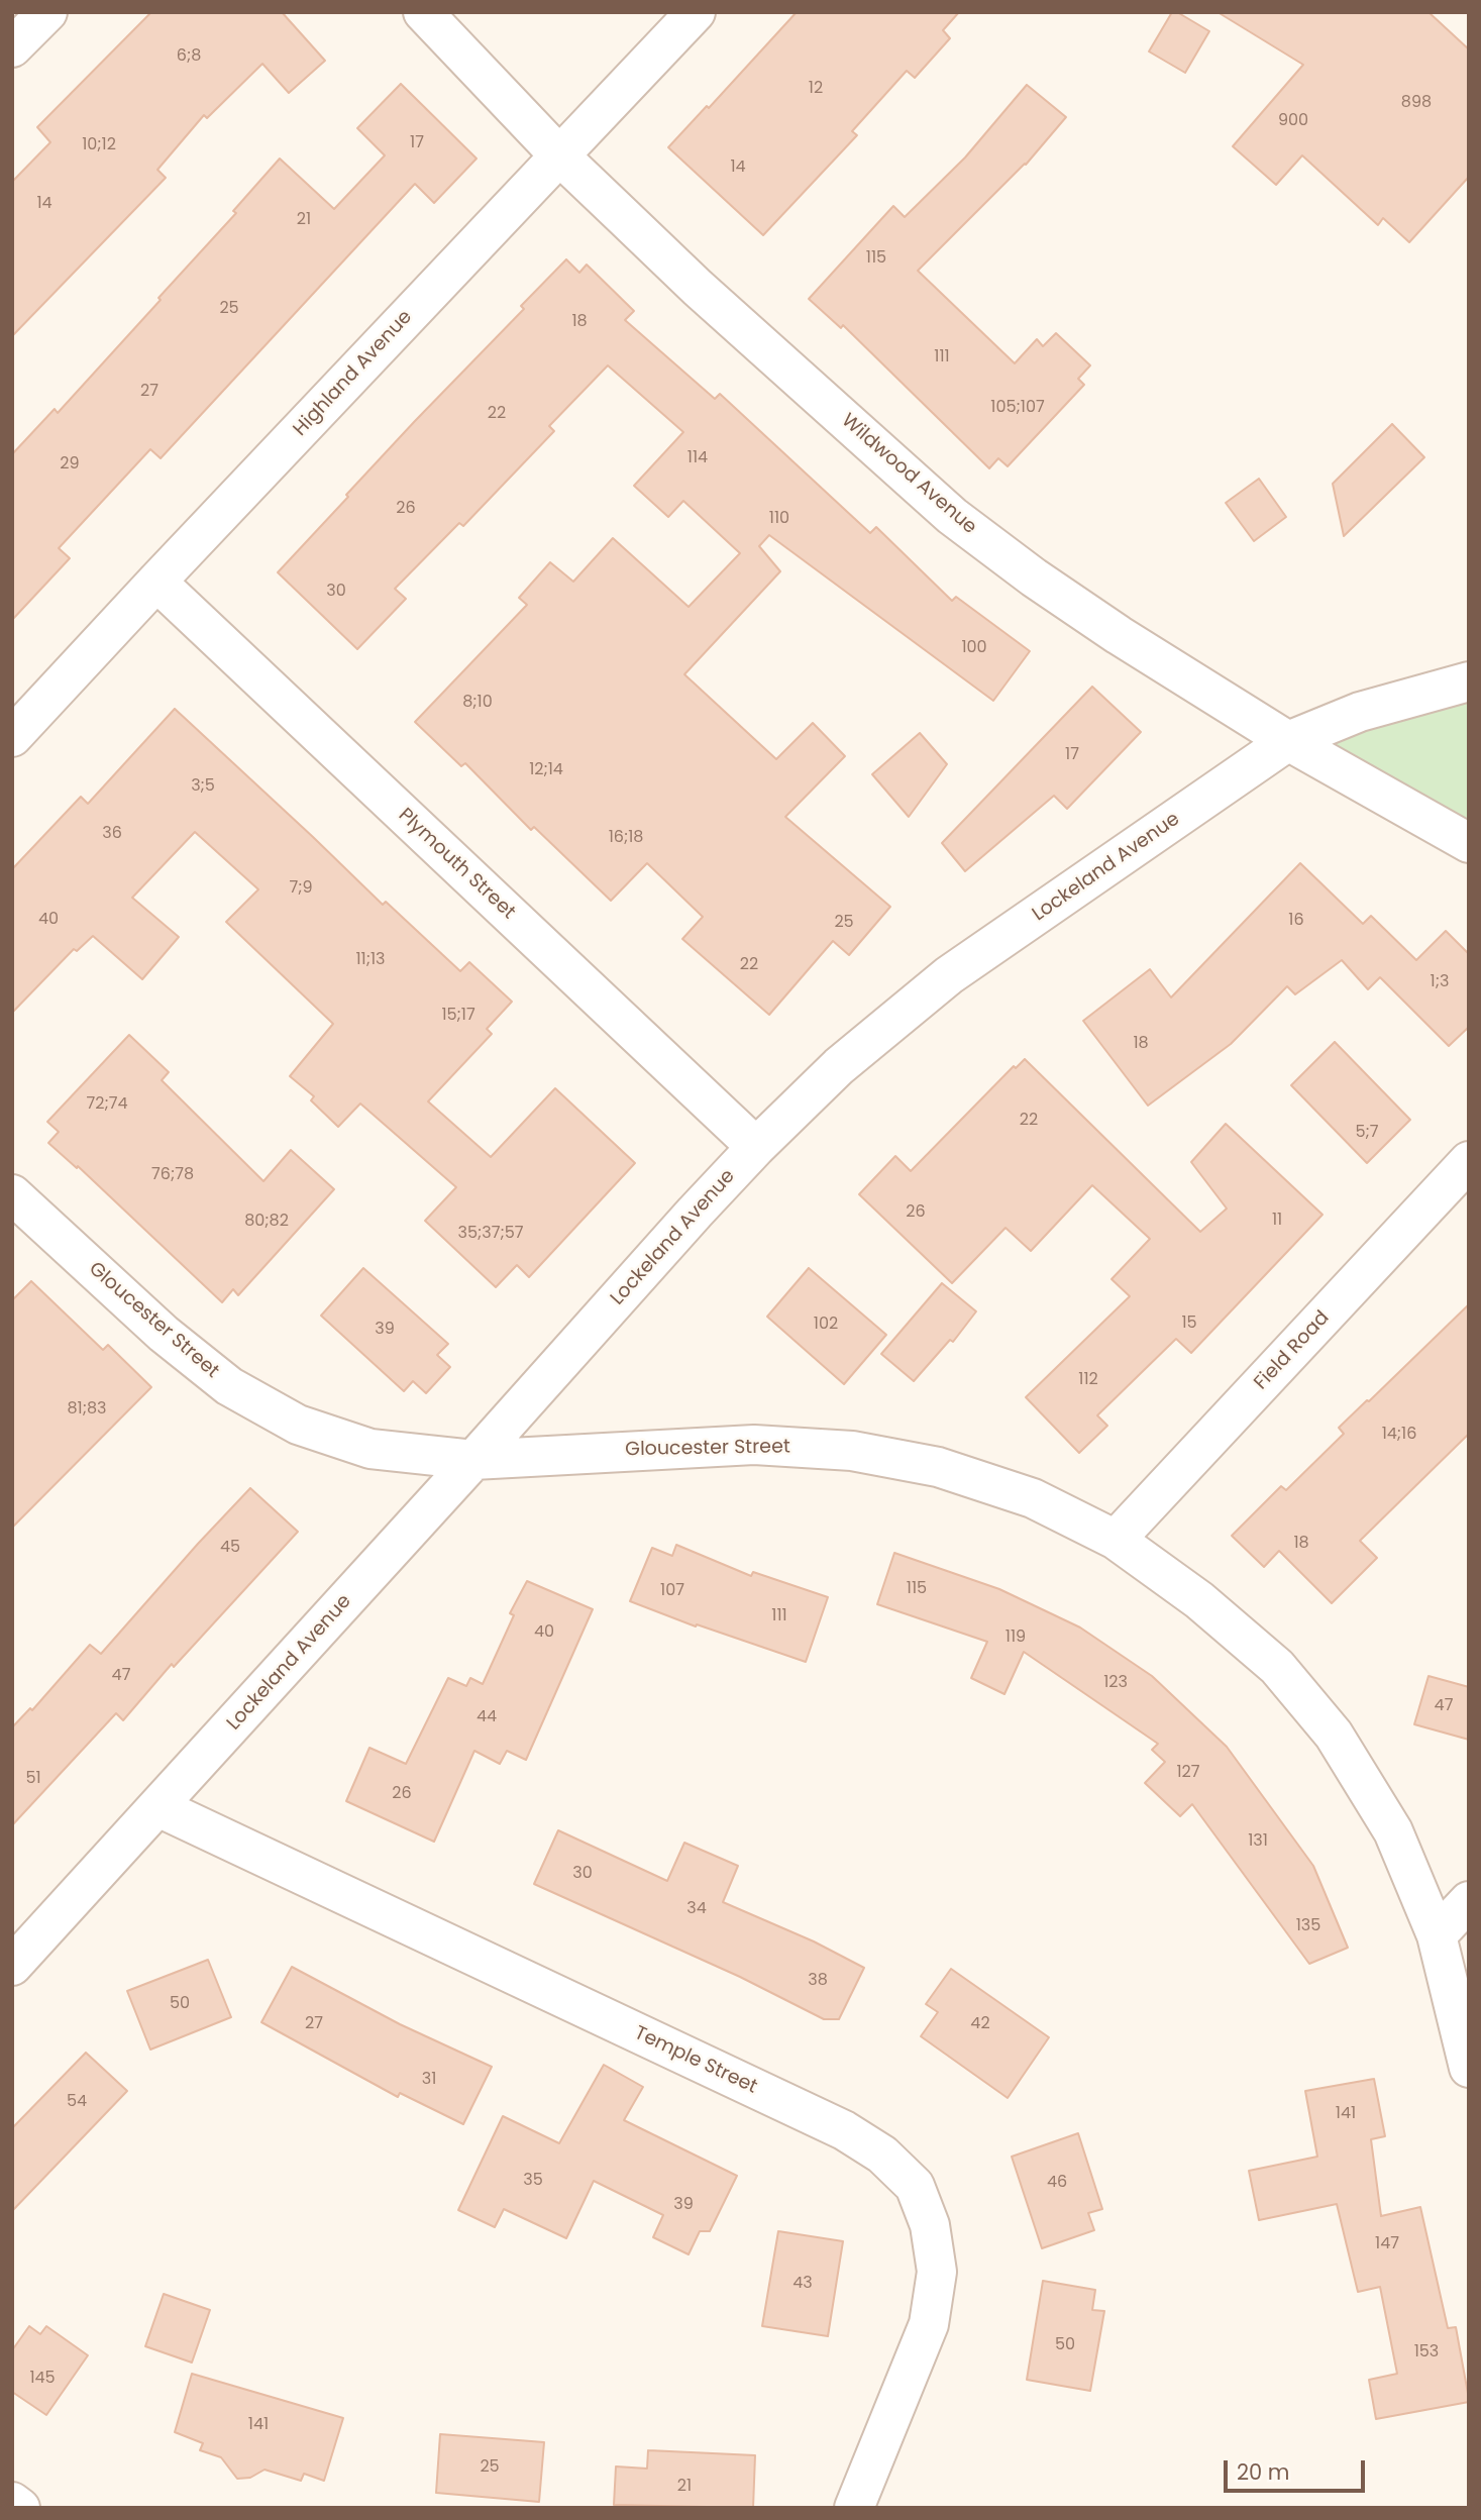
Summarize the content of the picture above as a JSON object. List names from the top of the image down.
{
  "streets": {
    "street": [
      "Highland Avenue",
      "Wildwood Avenue",
      "Plymouth Street",
      "Lockeland Avenue",
      "Gloucester Street",
      "Field Road",
      "Temple Street"
    ]
  },
  "crossings": [
    ["Highland Avenue", "Wildwood Avenue"],
    ["Highland Avenue", "Plymouth Street"],
    ["Wildwood Avenue", "Lockeland Avenue"],
    ["Plymouth Street", "Lockeland Avenue"],
    ["Lockeland Avenue", "Gloucester Street"],
    ["Lockeland Avenue", "Temple Street"],
    ["Gloucester Street", "Field Road"]
  ],
  "house_numbers": [
    "6;8",
    "12",
    "898",
    "900",
    "17",
    "10;12",
    "14",
    "14",
    "21",
    "115",
    "25",
    "18",
    "111",
    "27",
    "105;107",
    "22",
    "114",
    "29",
    "26",
    "110",
    "30",
    "100",
    "8;10",
    "17",
    "12;14",
    "3;5",
    "36",
    "16;18",
    "7;9",
    "40",
    "16",
    "25",
    "11;13",
    "22",
    "1;3",
    "15;17",
    "18",
    "72;74",
    "22",
    "5;7",
    "76;78",
    "26",
    "11",
    "80;82",
    "35;37;57",
    "15",
    "102",
    "39",
    "112",
    "81;83",
    "14;16",
    "18",
    "45",
    "115",
    "107",
    "111",
    "40",
    "119",
    "47",
    "123",
    "47",
    "44",
    "127",
    "51",
    "26",
    "131",
    "30",
    "34",
    "135",
    "38",
    "50",
    "27",
    "42",
    "31",
    "54",
    "141",
    "35",
    "46",
    "39",
    "147",
    "43",
    "50",
    "153",
    "145",
    "141",
    "25",
    "21"
  ],
  "scale_bar": "20 m"
}
